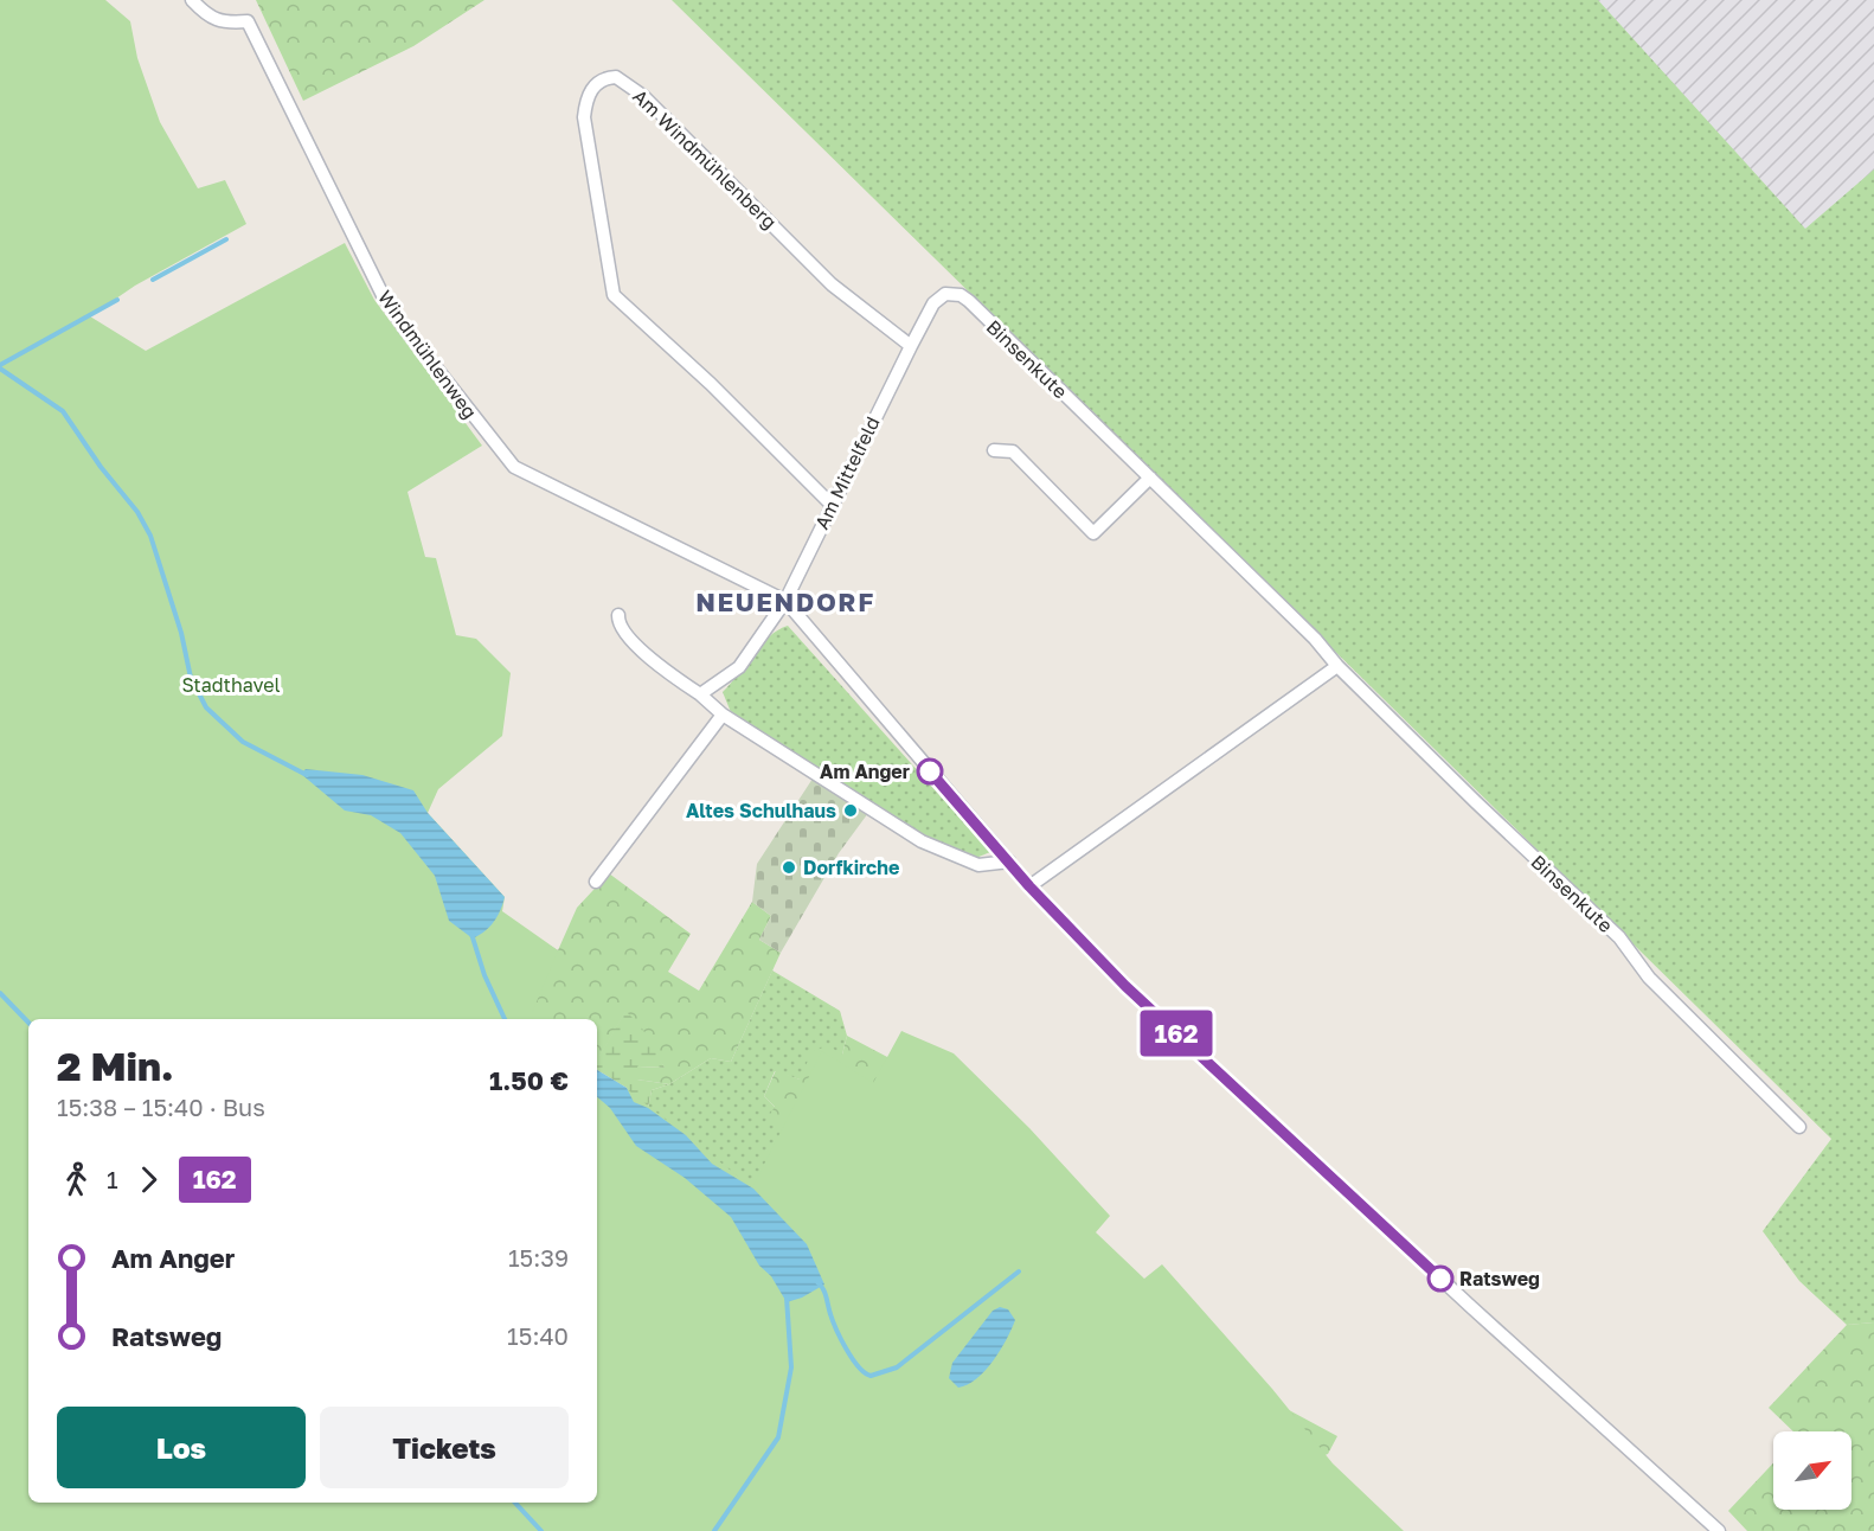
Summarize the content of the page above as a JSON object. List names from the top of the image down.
{
  "streets": {
    "street": [
      "Am Windmühlenberg",
      "Windmühlenweg",
      "Binsenkute",
      "Am Mittelfeld"
    ]
  },
  "crossings": [
    ["Am Windmühlenberg", "Binsenkute"],
    ["Am Windmühlenberg", "Am Mittelfeld"],
    ["Windmühlenweg", "Am Mittelfeld"],
    ["Binsenkute", "Am Mittelfeld"]
  ],
  "districts": ["NEUENDORF"],
  "parks": ["Stadthavel"],
  "places": [
    "Am Anger",
    "Altes Schulhaus",
    "Dorfkirche",
    "Ratsweg"
  ],
  "lines": ["bus line 162"],
  "north": "top right",
  "page": {
    "on_map": "162",
    "heading": ["2 Min.", "15:38 – 15:40 · Bus", "1.50 €"],
    "legs": ["1", "162"],
    "list": [
      {
        "name": "Am Anger",
        "value": "15:39"
      },
      {
        "name": "Ratsweg",
        "value": "15:40"
      }
    ],
    "buttons": ["Los", "Tickets"]
  }
}
